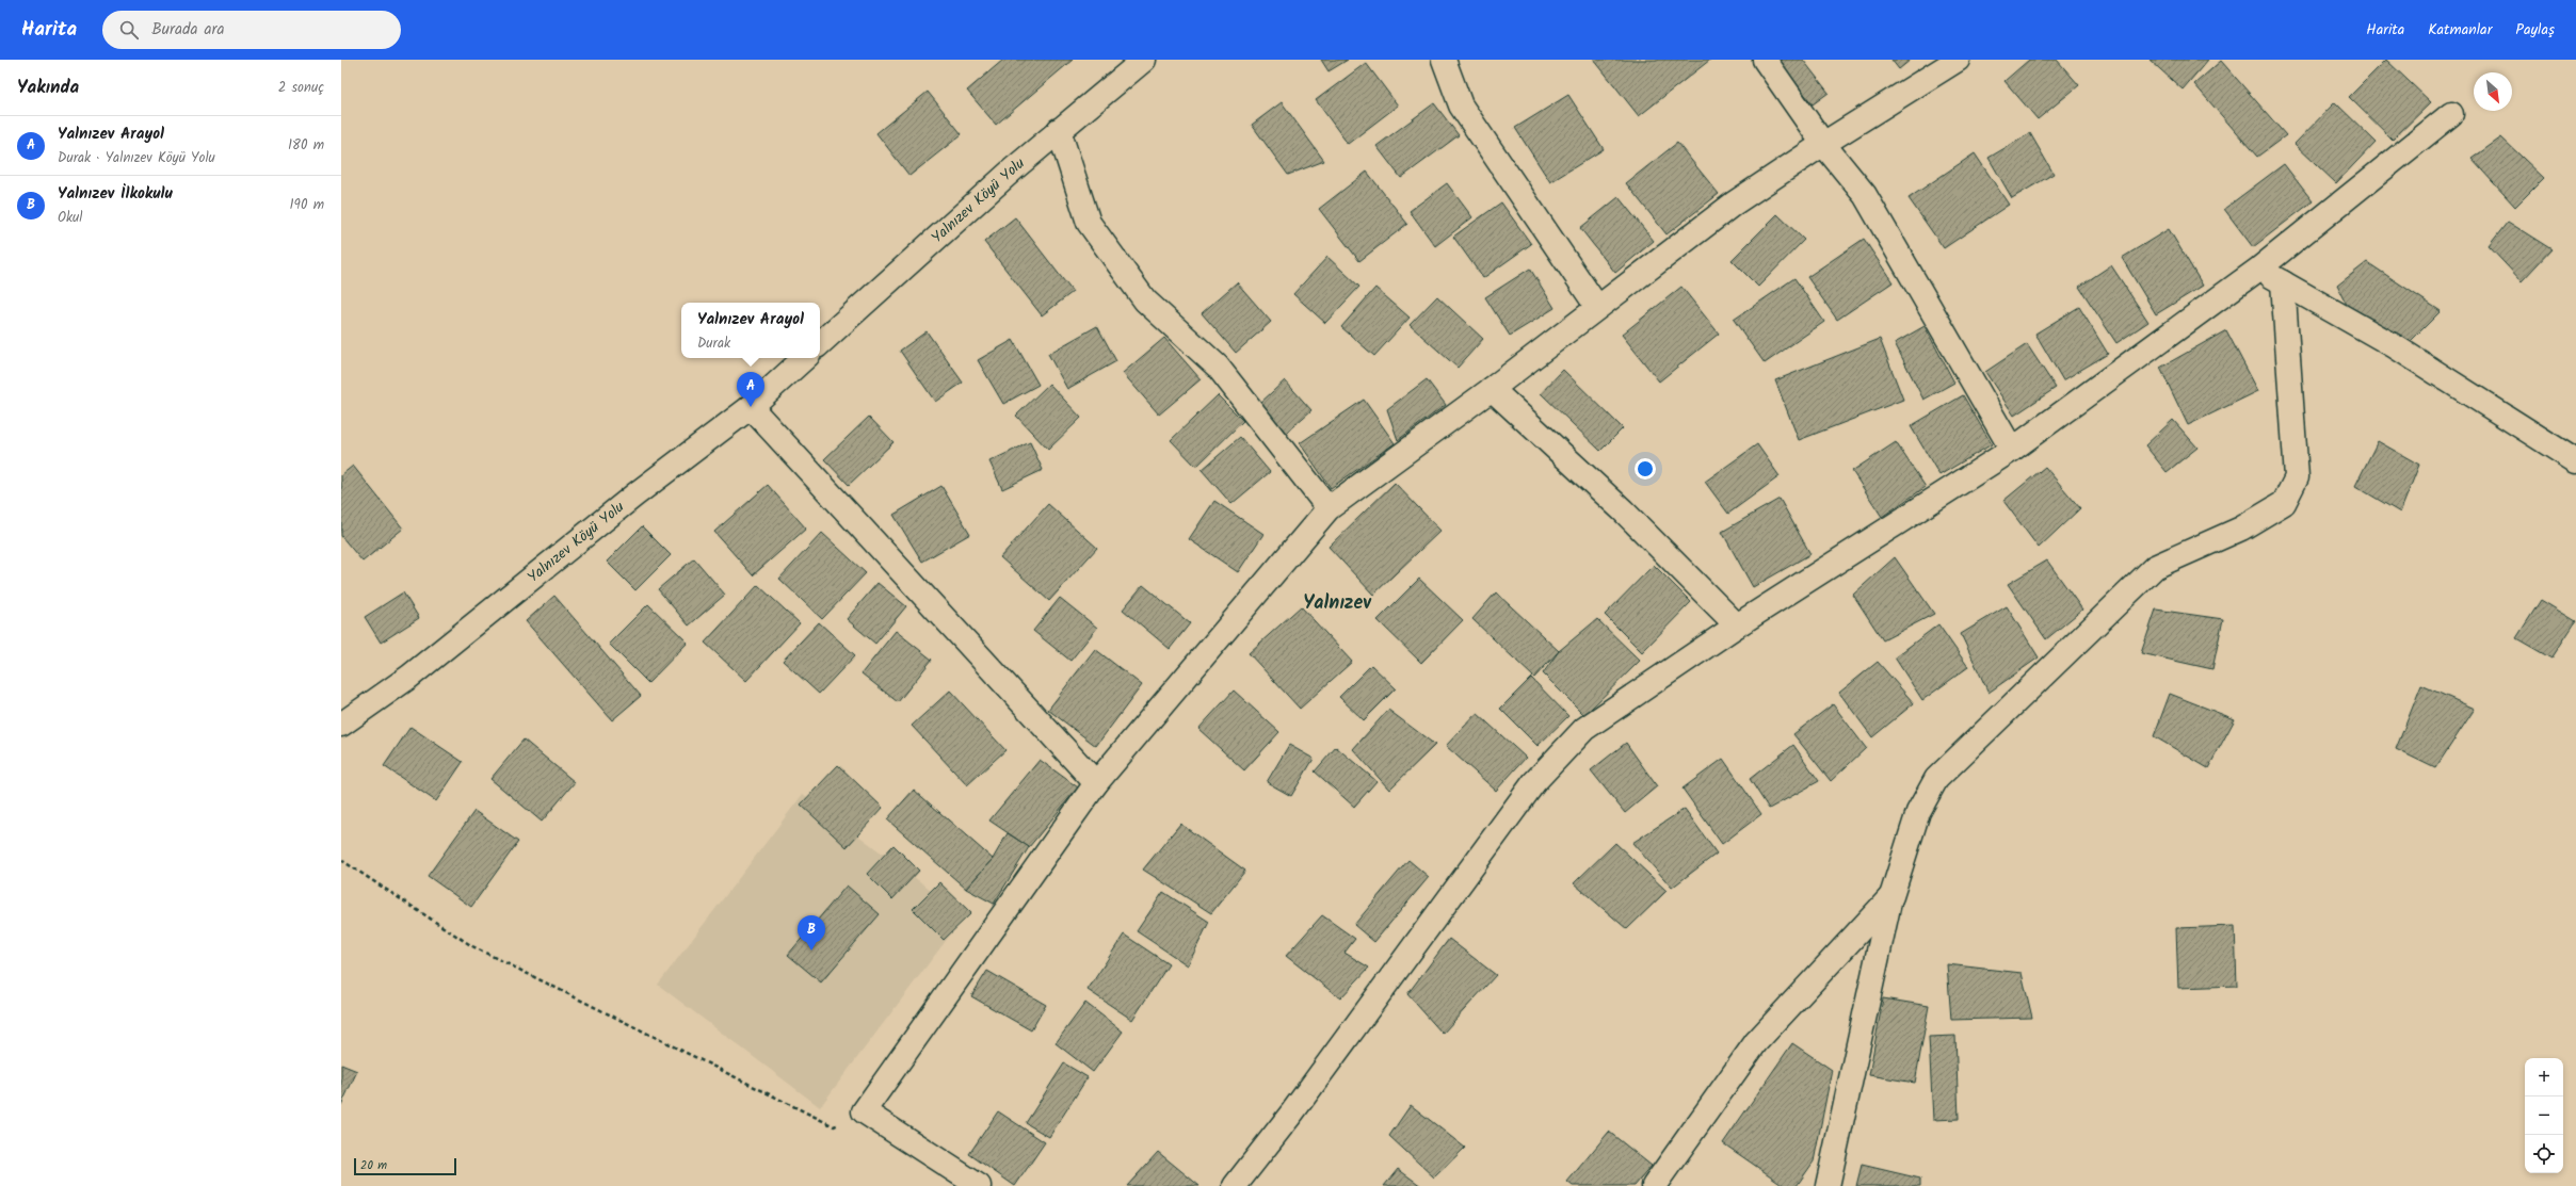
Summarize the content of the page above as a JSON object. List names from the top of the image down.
{
  "streets": {
    "street": ["Yalnızev Köyü Yolu"]
  },
  "districts": ["Yalnızev"],
  "scale_bar": "20 m",
  "north": "bottom right",
  "page": {
    "header": "Harita",
    "search": "Burada ara",
    "nav": ["Harita", "Katmanlar", "Paylaş"],
    "heading": ["Yakında", "2 sonuç"],
    "list": [
      {
        "mark": "A",
        "name": "Yalnızev Arayol",
        "note": "Durak · Yalnızev Köyü Yolu",
        "value": "180 m"
      },
      {
        "mark": "B",
        "name": "Yalnızev İlkokulu",
        "note": "Okul",
        "value": "190 m"
      }
    ],
    "popup": ["Yalnızev Arayol", "Durak"],
    "pins": ["A", "B"],
    "map_buttons": ["+", "−"],
    "scale": "20 m"
  }
}
